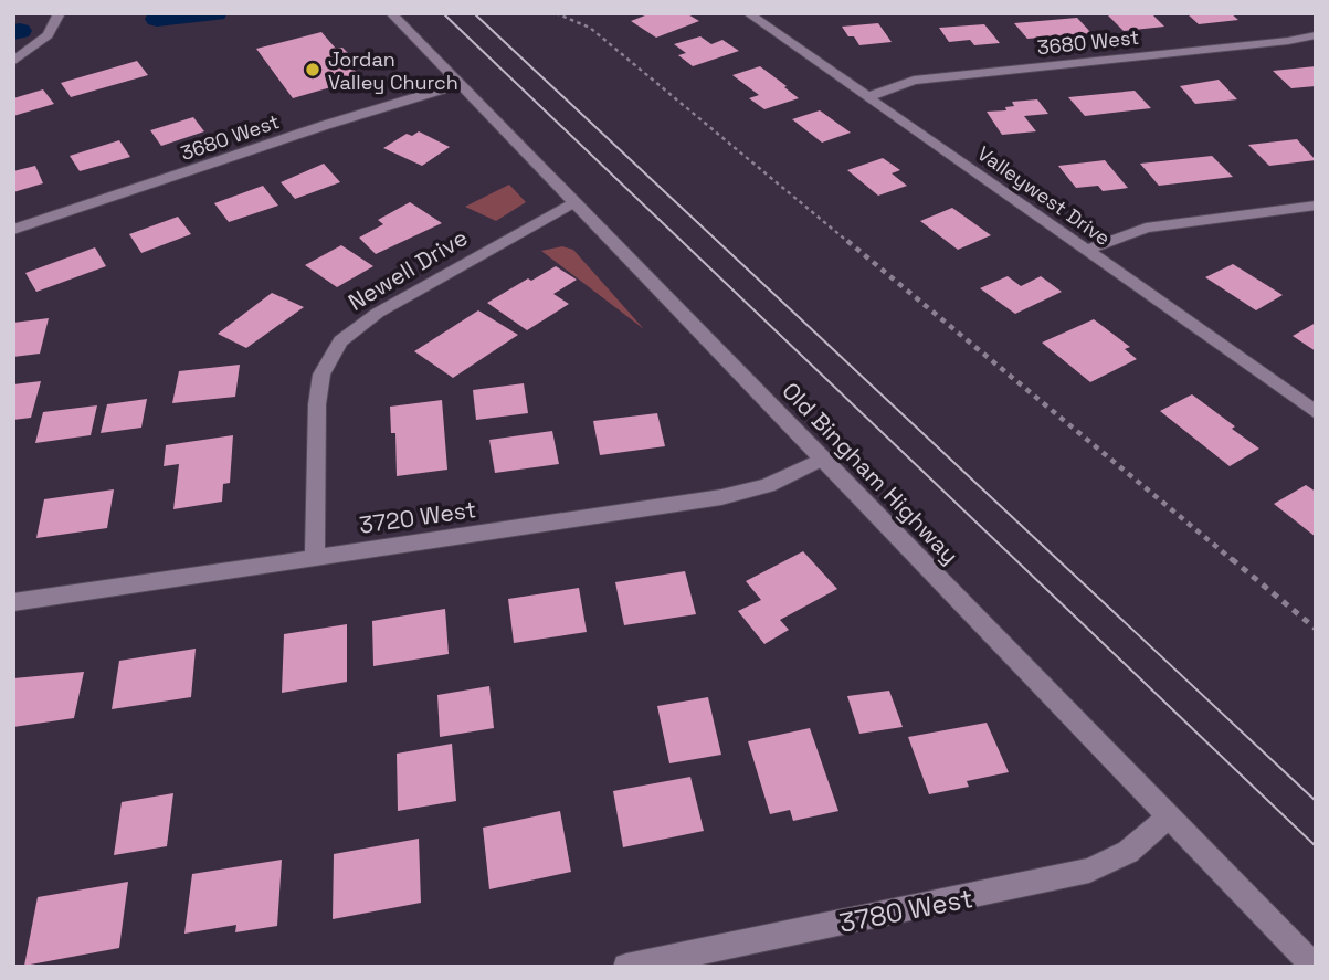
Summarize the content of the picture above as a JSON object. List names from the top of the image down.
{
  "streets": {
    "street": [
      "3680 West",
      "Valleywest Drive",
      "Newell Drive",
      "Old Bingham Highway",
      "3720 West",
      "3780 West"
    ]
  },
  "crossings": [
    ["3680 West", "Valleywest Drive"],
    ["3680 West", "Old Bingham Highway"],
    ["Newell Drive", "Old Bingham Highway"],
    ["Newell Drive", "3720 West"],
    ["Old Bingham Highway", "3720 West"],
    ["Old Bingham Highway", "3780 West"]
  ],
  "places": ["Jordan Valley Church"]
}
